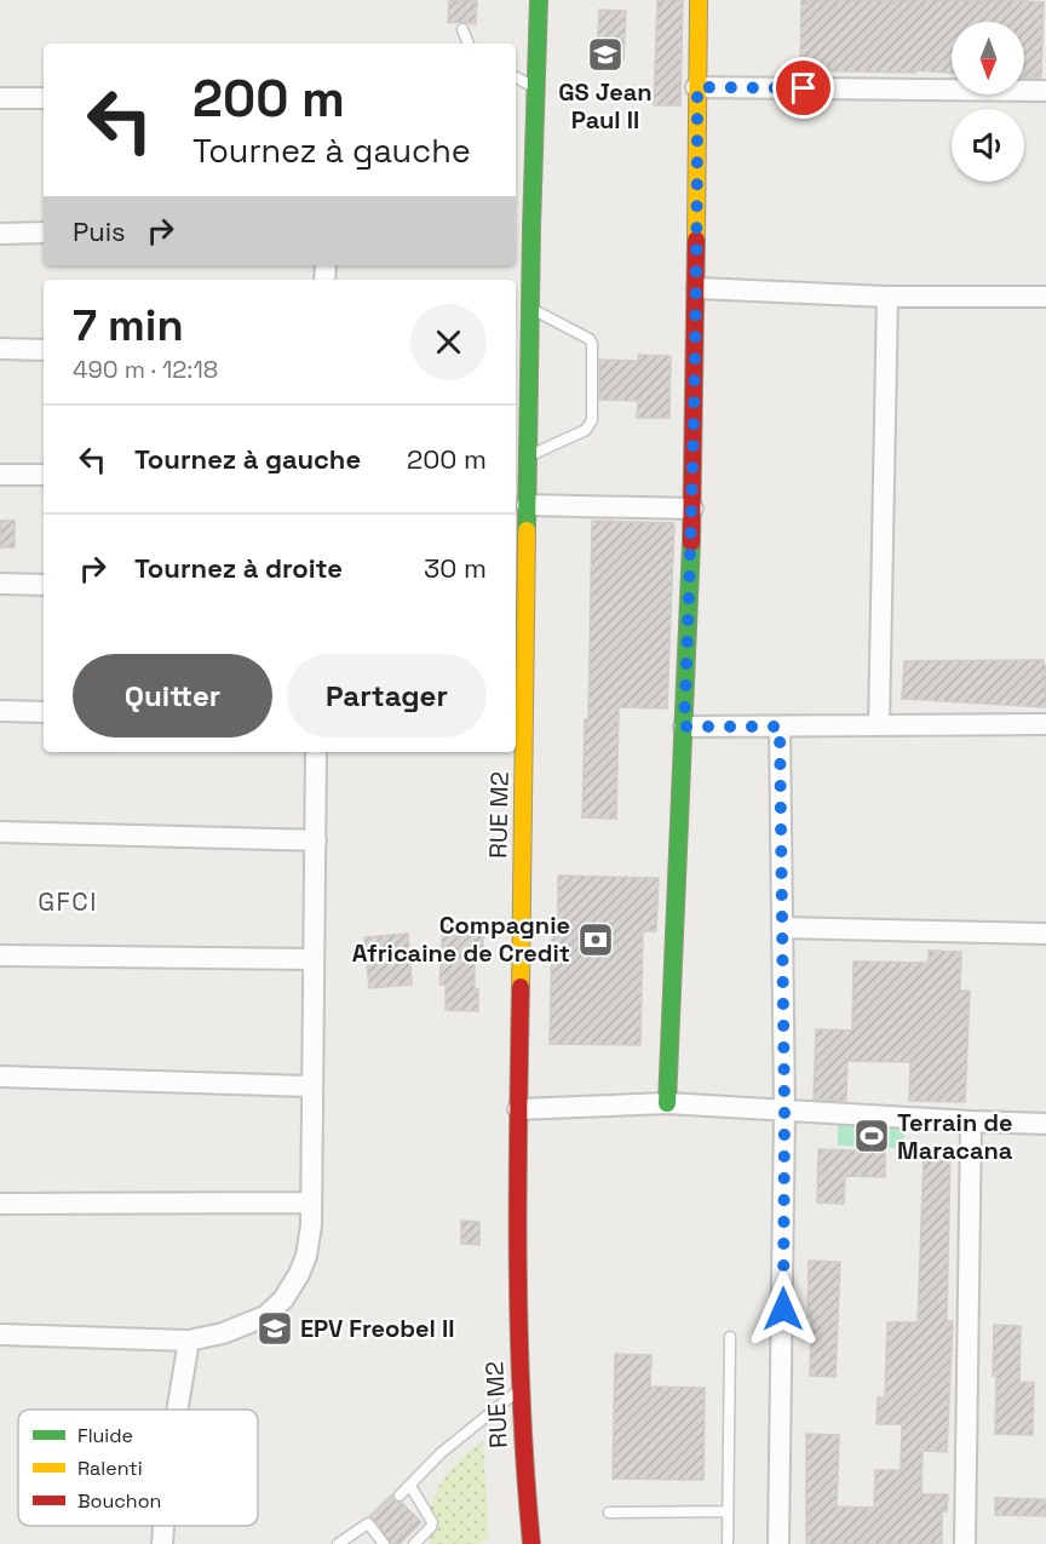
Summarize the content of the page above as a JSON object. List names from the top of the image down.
{
  "streets": {
    "main road": ["RUE M2"]
  },
  "districts": ["GFCI"],
  "places": {
    "school or university": ["GS Jean Paul II", "EPV Freobel II"],
    "bank": ["Compagnie Africaine de Credit"],
    "sports": ["Terrain de Maracana"]
  },
  "legend": ["Fluide", "Ralenti", "Bouchon"],
  "north": "bottom",
  "page": {
    "turn": ["200 m", "Tournez à gauche"],
    "then": "Puis",
    "heading": ["7 min", "490 m · 12:18"],
    "list": [
      {
        "name": "Tournez à gauche",
        "value": "200 m"
      },
      {
        "name": "Tournez à droite",
        "value": "30 m"
      }
    ],
    "buttons": ["Quitter", "Partager"]
  }
}
